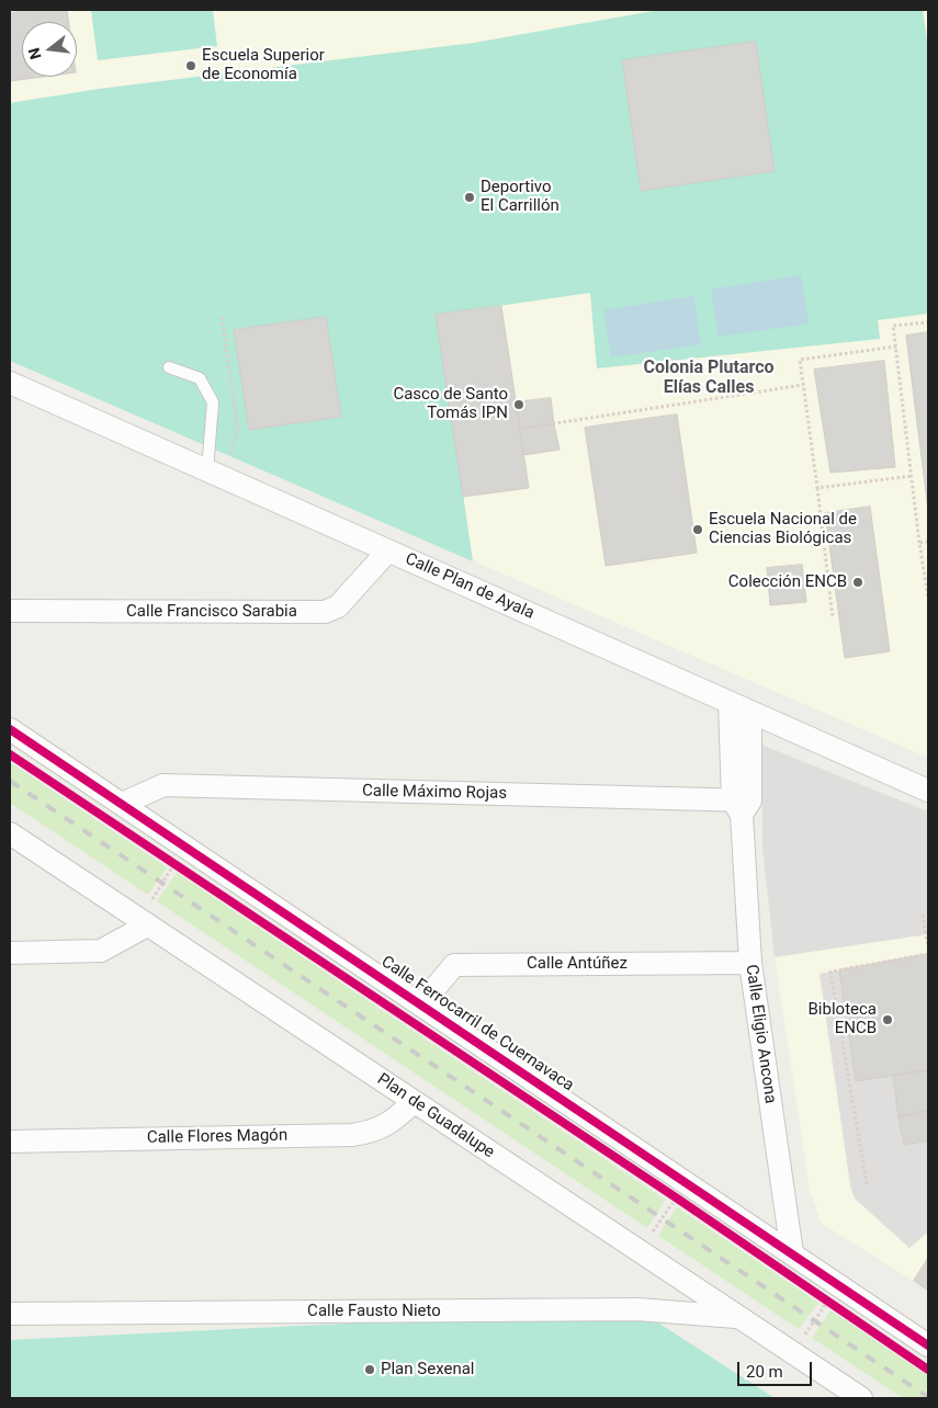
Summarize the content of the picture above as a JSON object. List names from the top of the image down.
{
  "streets": {
    "street": [
      "Calle Plan de Ayala",
      "Calle Francisco Sarabia",
      "Calle Máximo Rojas",
      "Calle Antúñez",
      "Calle Ferrocarril de Cuernavaca",
      "Calle Eligio Ancona",
      "Plan de Guadalupe",
      "Calle Flores Magón",
      "Calle Fausto Nieto"
    ]
  },
  "crossings": [
    ["Calle Plan de Ayala", "Calle Francisco Sarabia"],
    ["Calle Plan de Ayala", "Calle Eligio Ancona"],
    ["Calle Máximo Rojas", "Calle Ferrocarril de Cuernavaca"],
    ["Calle Máximo Rojas", "Calle Eligio Ancona"],
    ["Calle Antúñez", "Calle Ferrocarril de Cuernavaca"],
    ["Calle Antúñez", "Calle Eligio Ancona"],
    ["Calle Ferrocarril de Cuernavaca", "Calle Eligio Ancona"],
    ["Plan de Guadalupe", "Calle Flores Magón"],
    ["Plan de Guadalupe", "Calle Fausto Nieto"]
  ],
  "districts": ["Colonia Plutarco Elías Calles"],
  "places": [
    "Escuela Superior de Economía",
    "Deportivo El Carrillón",
    "Casco de Santo Tomás IPN",
    "Escuela Nacional de Ciencias Biológicas",
    "Colección ENCB",
    "Bibloteca ENCB",
    "Plan Sexenal"
  ],
  "scale_bar": "20 m",
  "north": "left"
}
